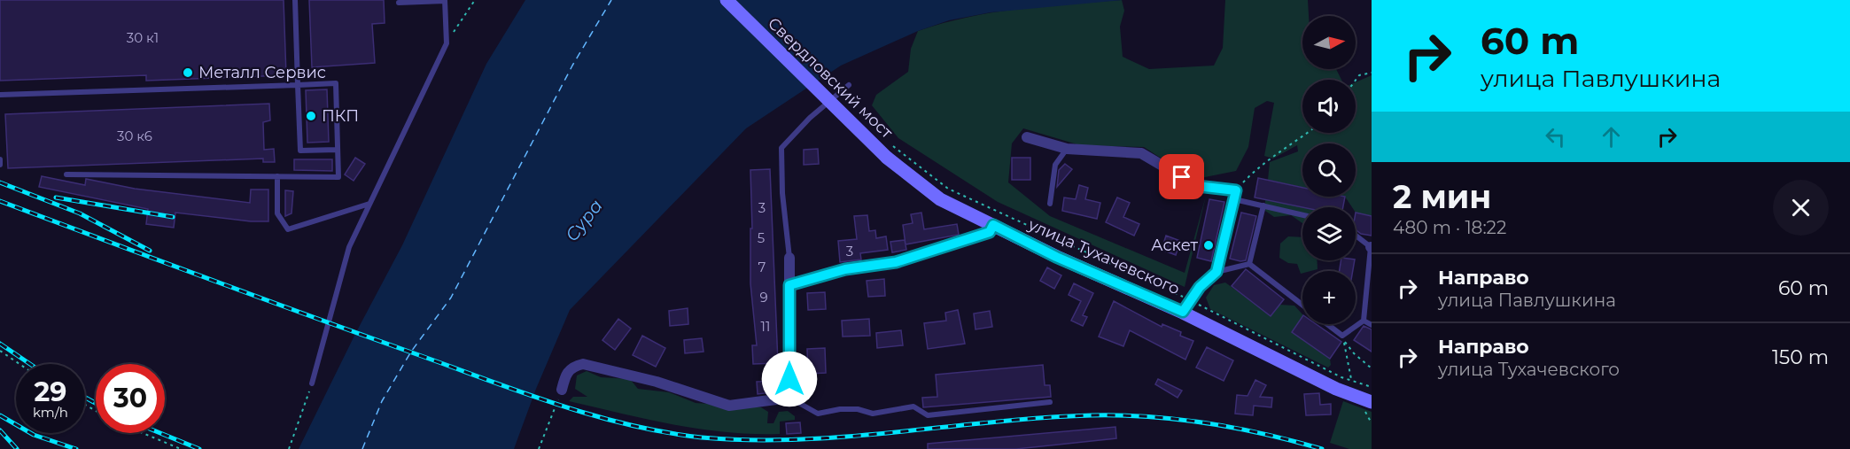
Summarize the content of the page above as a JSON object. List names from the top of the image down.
{
  "streets": {
    "main road": ["Свердловский мост", "улица Тухачевского"]
  },
  "crossings": [
    ["Свердловский мост", "улица Тухачевского"]
  ],
  "water": ["Сура"],
  "places": ["Металл Сервис", "ПКП", "Аскет"],
  "house_numbers": [
    "30 к1",
    "30 к6",
    "3",
    "5",
    "3",
    "7",
    "9",
    "11"
  ],
  "north": "right",
  "page": {
    "turn": ["60 m", "улица Павлушкина"],
    "map_buttons": "+",
    "heading": ["2 мин", "480 m · 18:22"],
    "list": [
      {
        "name": "Направо",
        "note": "улица Павлушкина",
        "value": "60 m"
      },
      {
        "name": "Направо",
        "note": "улица Тухачевского",
        "value": "150 m"
      }
    ],
    "speed": "29 km/h",
    "limit": "30"
  }
}
